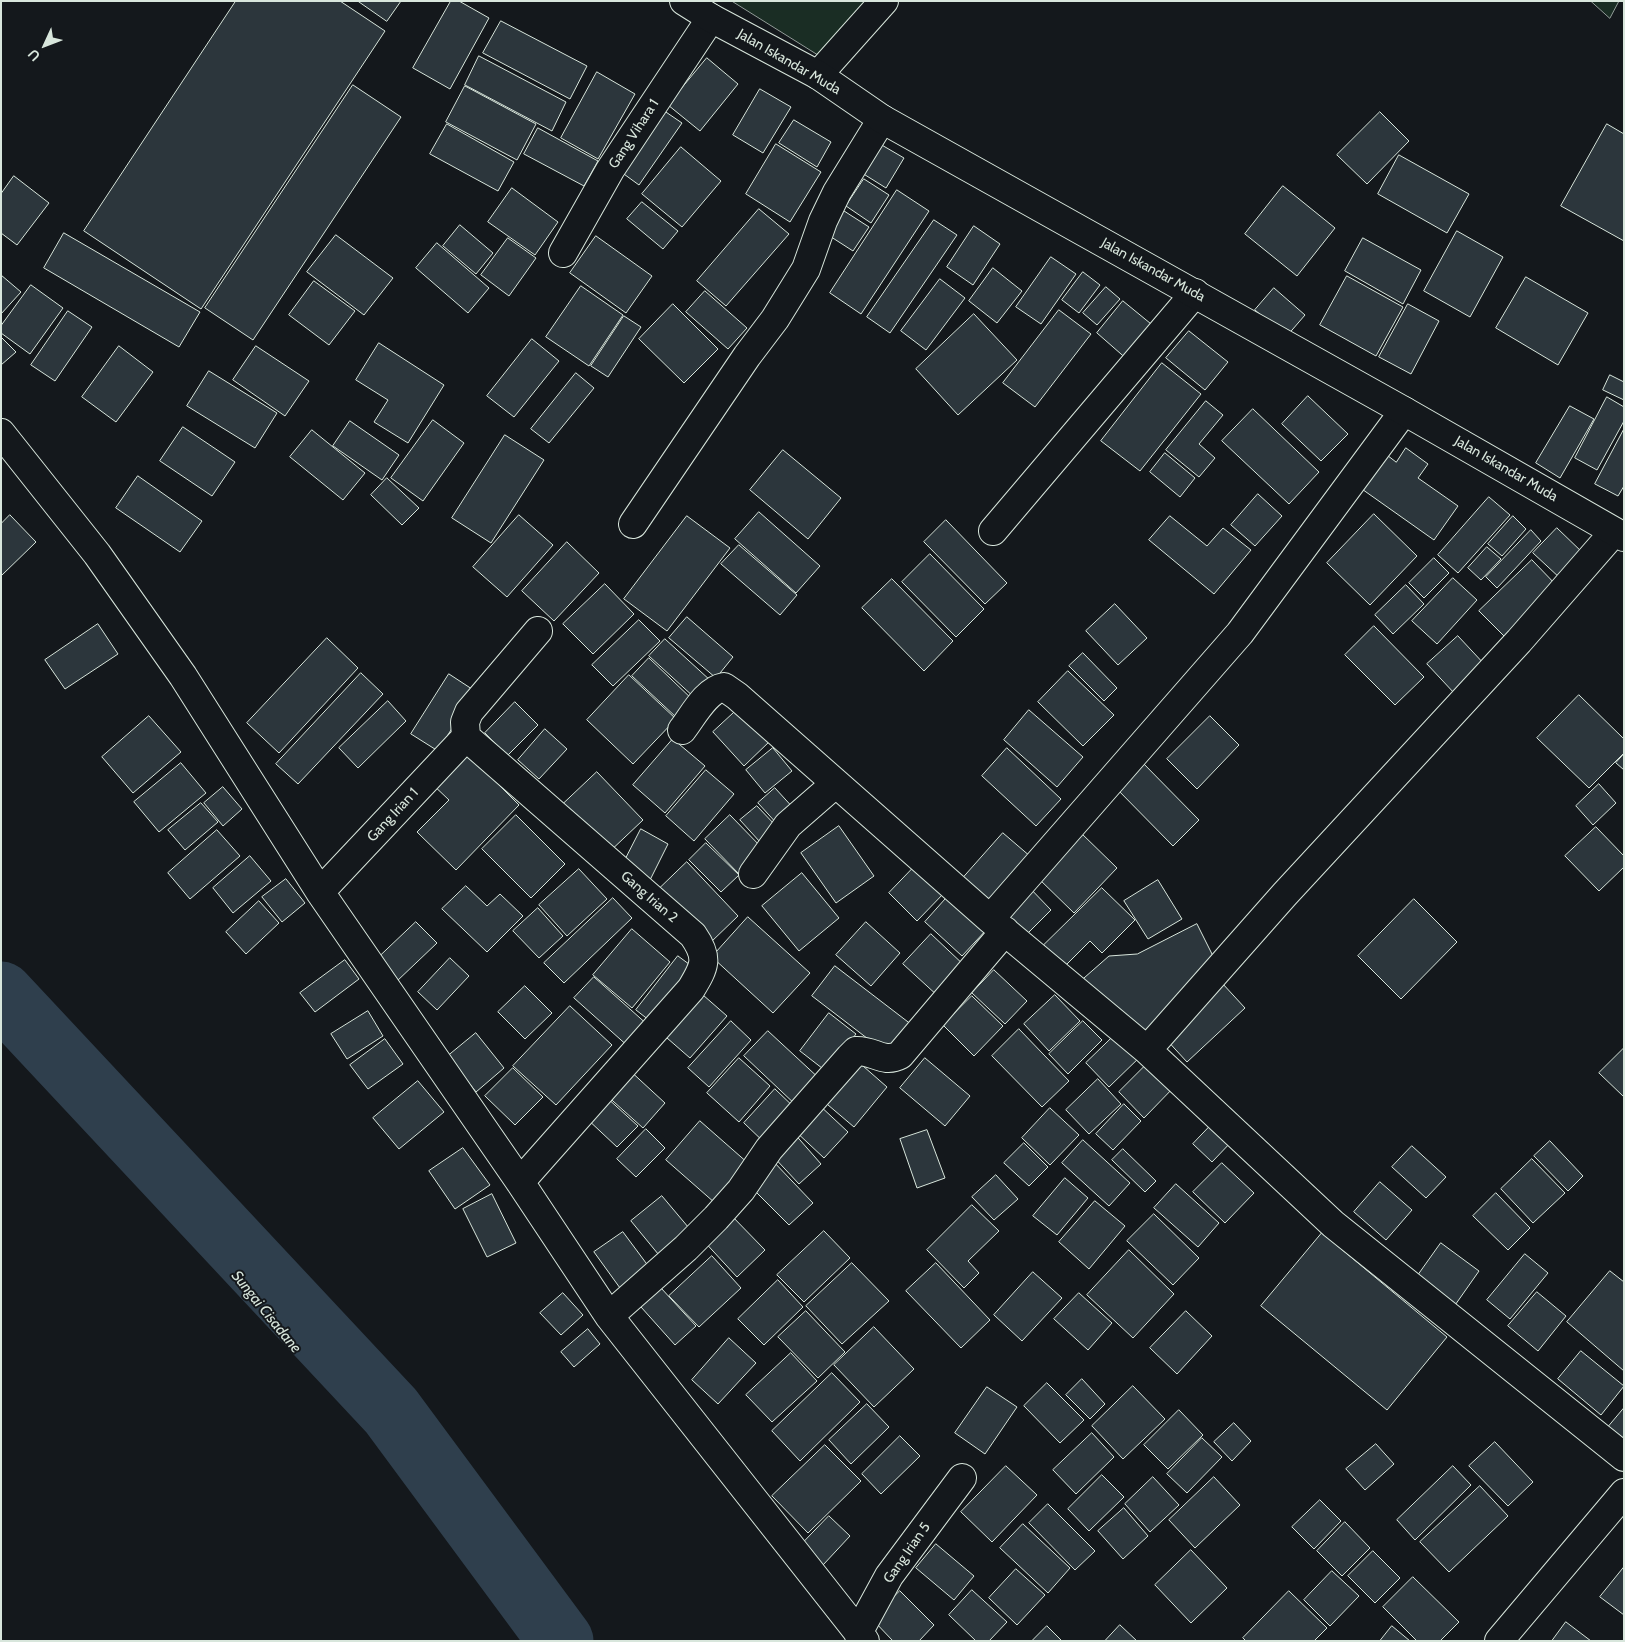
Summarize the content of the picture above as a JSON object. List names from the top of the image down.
{
  "streets": {
    "street": [
      "Jalan Iskandar Muda",
      "Gang Vihara 1",
      "Gang Irian 1",
      "Gang Irian 2",
      "Gang Irian 5"
    ]
  },
  "crossings": [
    ["Jalan Iskandar Muda", "Gang Vihara 1"],
    ["Gang Irian 1", "Gang Irian 2"]
  ],
  "water": ["Sungai Cisadane"],
  "north": "bottom left"
}
